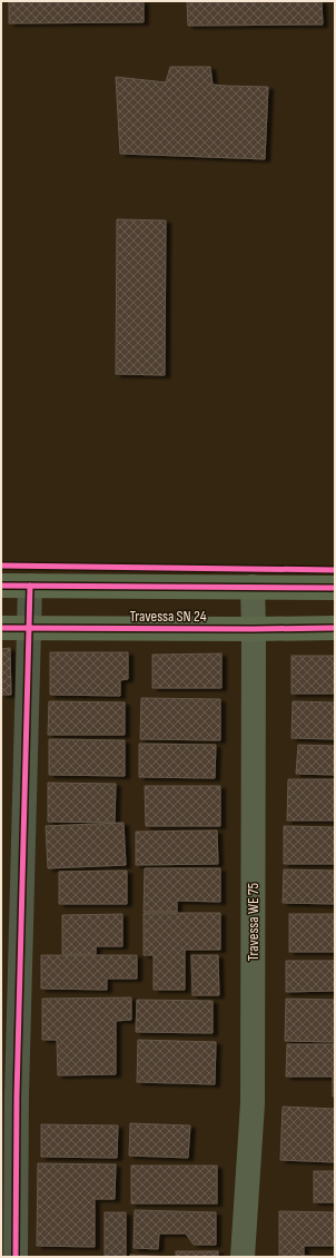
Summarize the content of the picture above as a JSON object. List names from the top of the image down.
{
  "streets": {
    "main road": ["Travessa SN 24"],
    "street": ["Travessa WE 75"]
  },
  "crossings": [
    ["Travessa SN 24", "Travessa WE 75"]
  ]
}
